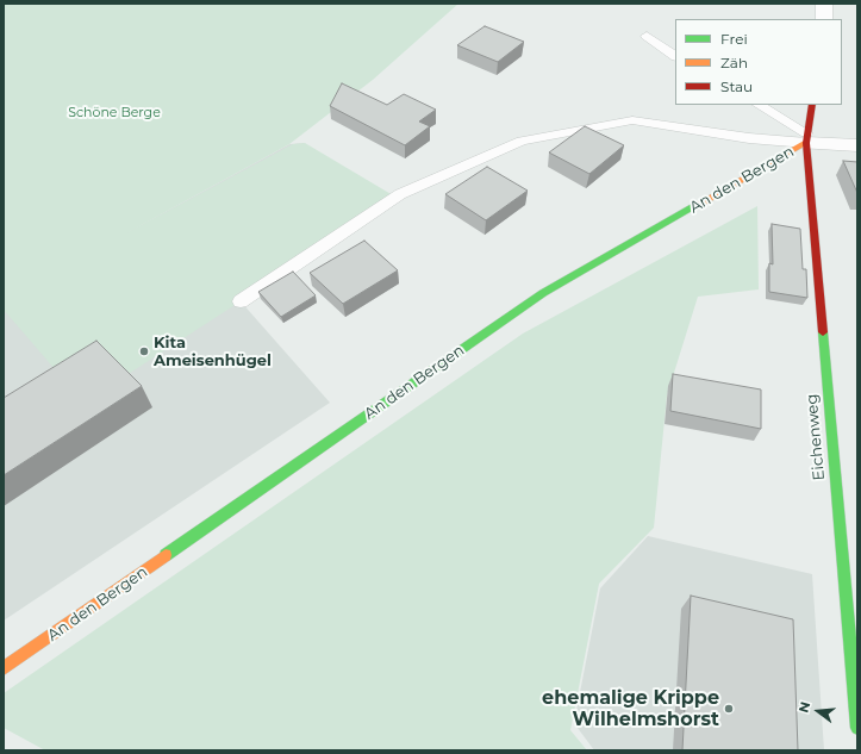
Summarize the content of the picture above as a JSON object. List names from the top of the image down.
{
  "streets": {
    "street": ["An den Bergen", "Eichenweg"]
  },
  "crossings": [
    ["An den Bergen", "Eichenweg"]
  ],
  "parks": ["Schöne Berge"],
  "places": ["Kita Ameisenhügel", "ehemalige Krippe Wilhelmshorst"],
  "legend": ["Frei", "Zäh", "Stau"],
  "north": "left"
}
